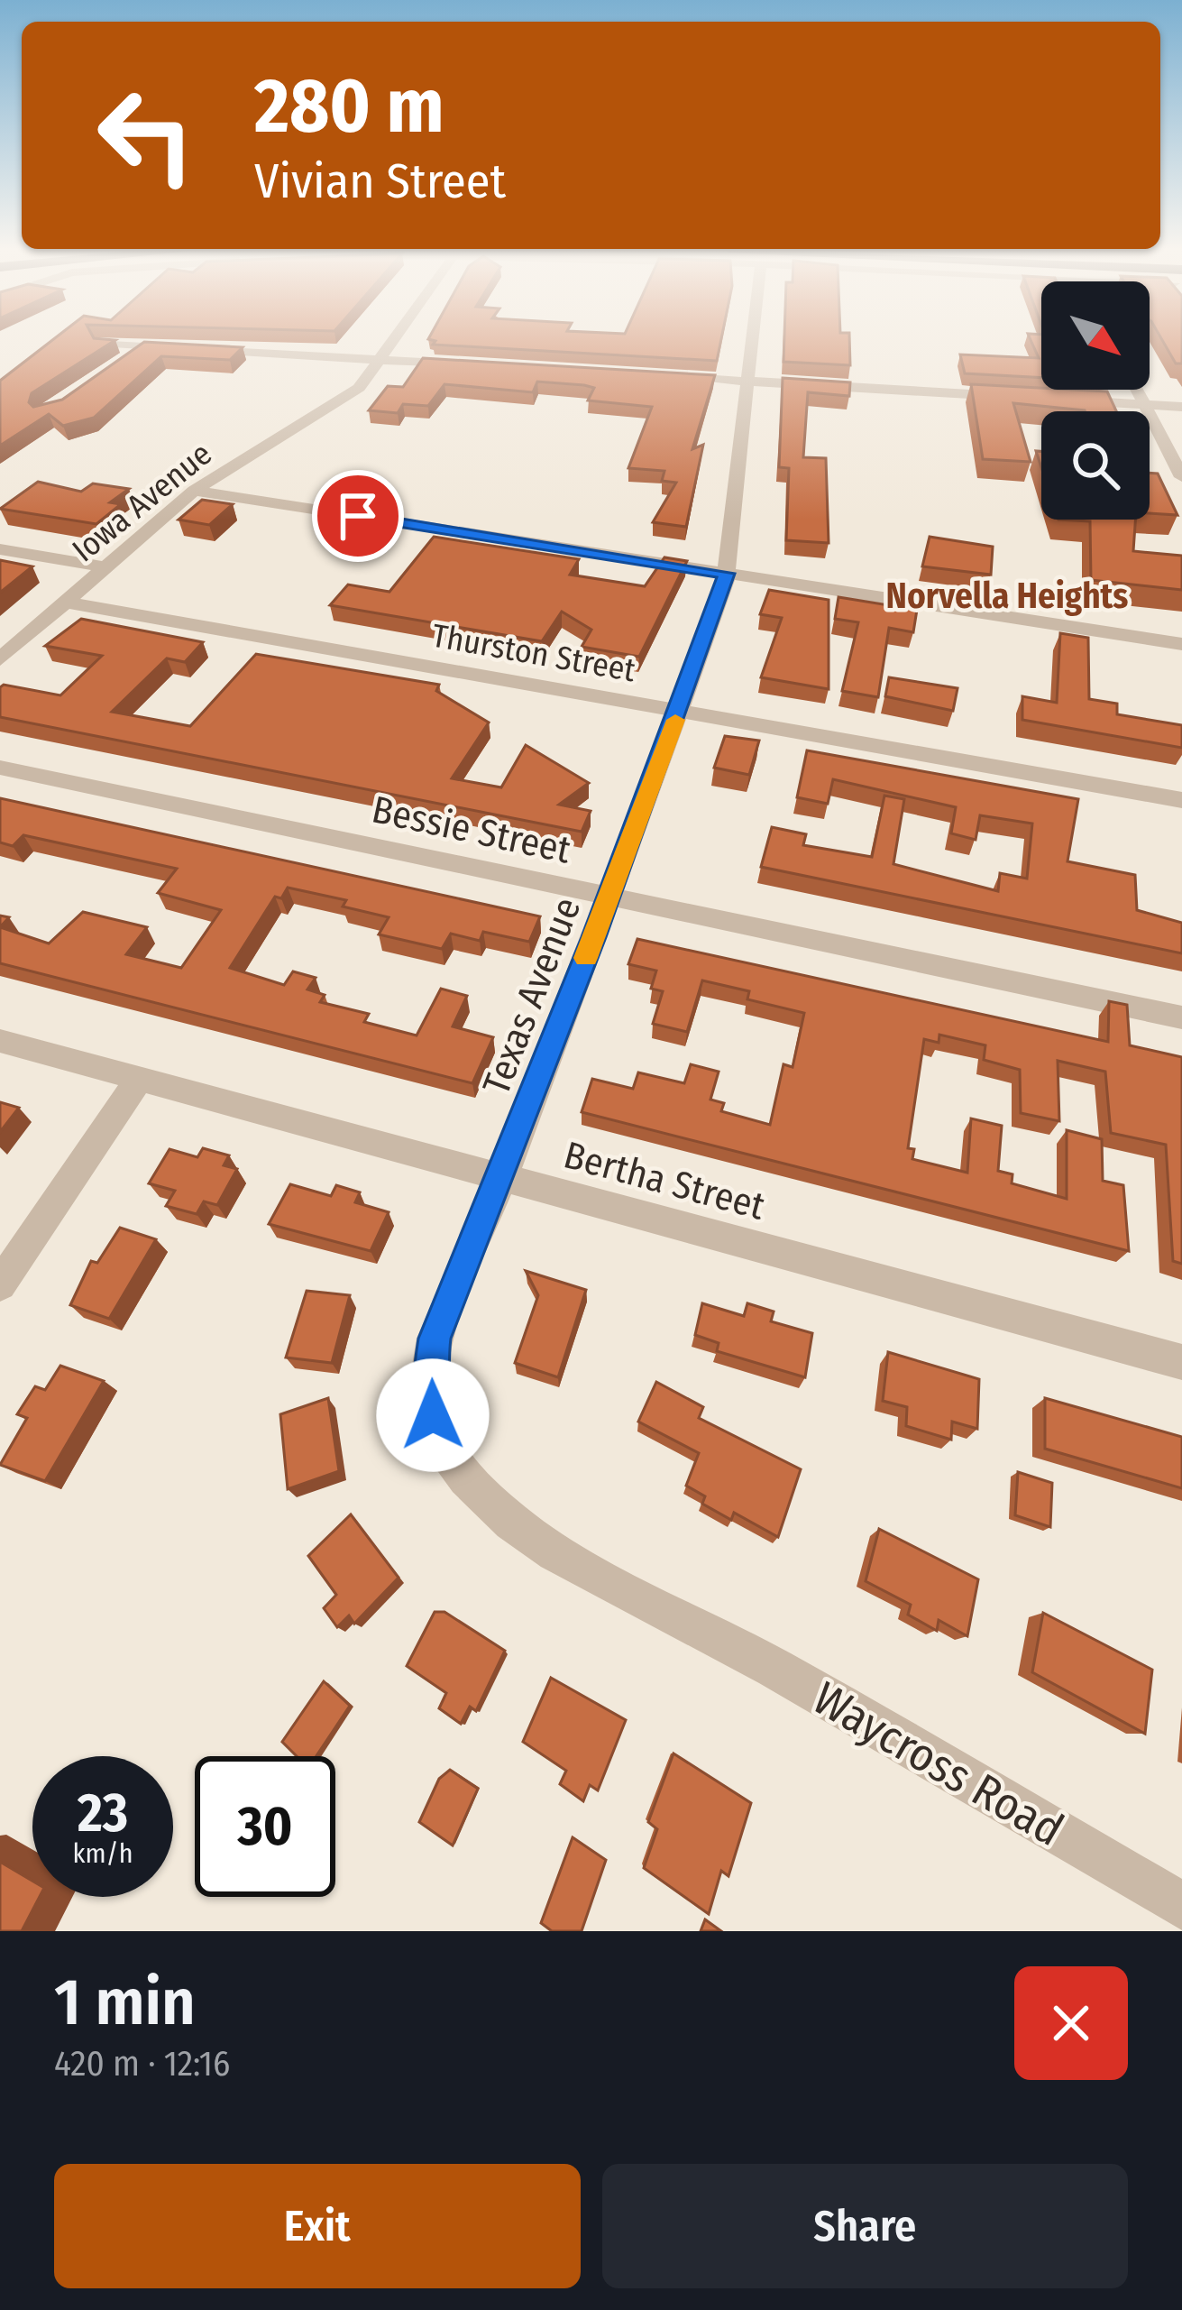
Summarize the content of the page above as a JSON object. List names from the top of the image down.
{
  "streets": {
    "street": [
      "Iowa Avenue",
      "Thurston Street",
      "Bessie Street",
      "Texas Avenue",
      "Bertha Street",
      "Waycross Road"
    ]
  },
  "crossings": [
    ["Iowa Avenue", "Thurston Street"],
    ["Thurston Street", "Texas Avenue"],
    ["Bessie Street", "Texas Avenue"],
    ["Texas Avenue", "Bertha Street"],
    ["Texas Avenue", "Waycross Road"]
  ],
  "districts": ["Norvella Heights"],
  "north": "bottom right",
  "page": {
    "turn": ["280 m", "Vivian Street"],
    "speed": "23 km/h",
    "limit": "30",
    "heading": ["1 min", "420 m · 12:16"],
    "buttons": ["Exit", "Share"]
  }
}
